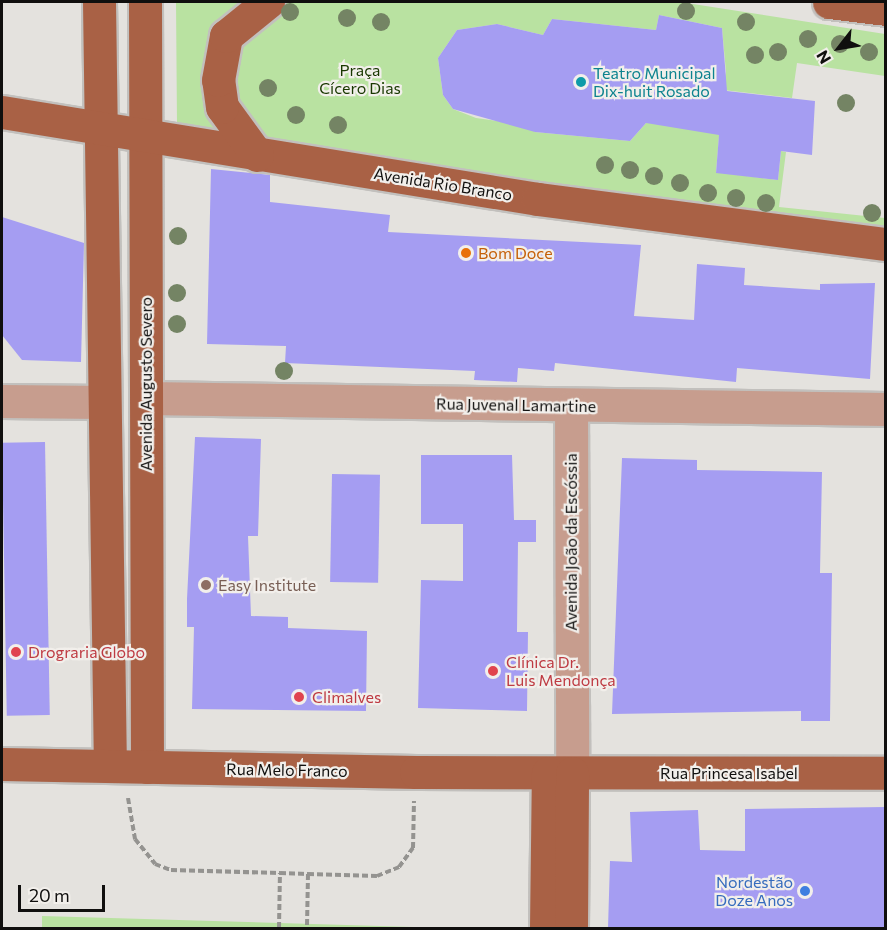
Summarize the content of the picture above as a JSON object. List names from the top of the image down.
{
  "streets": {
    "main road": [
      "Avenida Rio Branco",
      "Avenida Augusto Severo",
      "Avenida João da Escóssia",
      "Rua Melo Franco",
      "Rua Princesa Isabel"
    ],
    "street": ["Rua Juvenal Lamartine"]
  },
  "crossings": [
    ["Avenida Rio Branco", "Avenida Augusto Severo"],
    ["Avenida Augusto Severo", "Rua Juvenal Lamartine"],
    ["Avenida Augusto Severo", "Rua Melo Franco"],
    ["Rua Juvenal Lamartine", "Avenida João da Escóssia"],
    ["Avenida João da Escóssia", "Rua Melo Franco"],
    ["Avenida João da Escóssia", "Rua Princesa Isabel"],
    ["Rua Melo Franco", "Rua Princesa Isabel"]
  ],
  "parks": ["Praça Cícero Dias"],
  "places": [
    "Teatro Municipal Dix-huit Rosado",
    "Bom Doce",
    "Easy Institute",
    "Drograria Globo",
    "Clínica Dr. Luis Mendonça",
    "Climalves",
    "Nordestão Doze Anos"
  ],
  "scale_bar": "20 m",
  "north": "bottom left"
}
